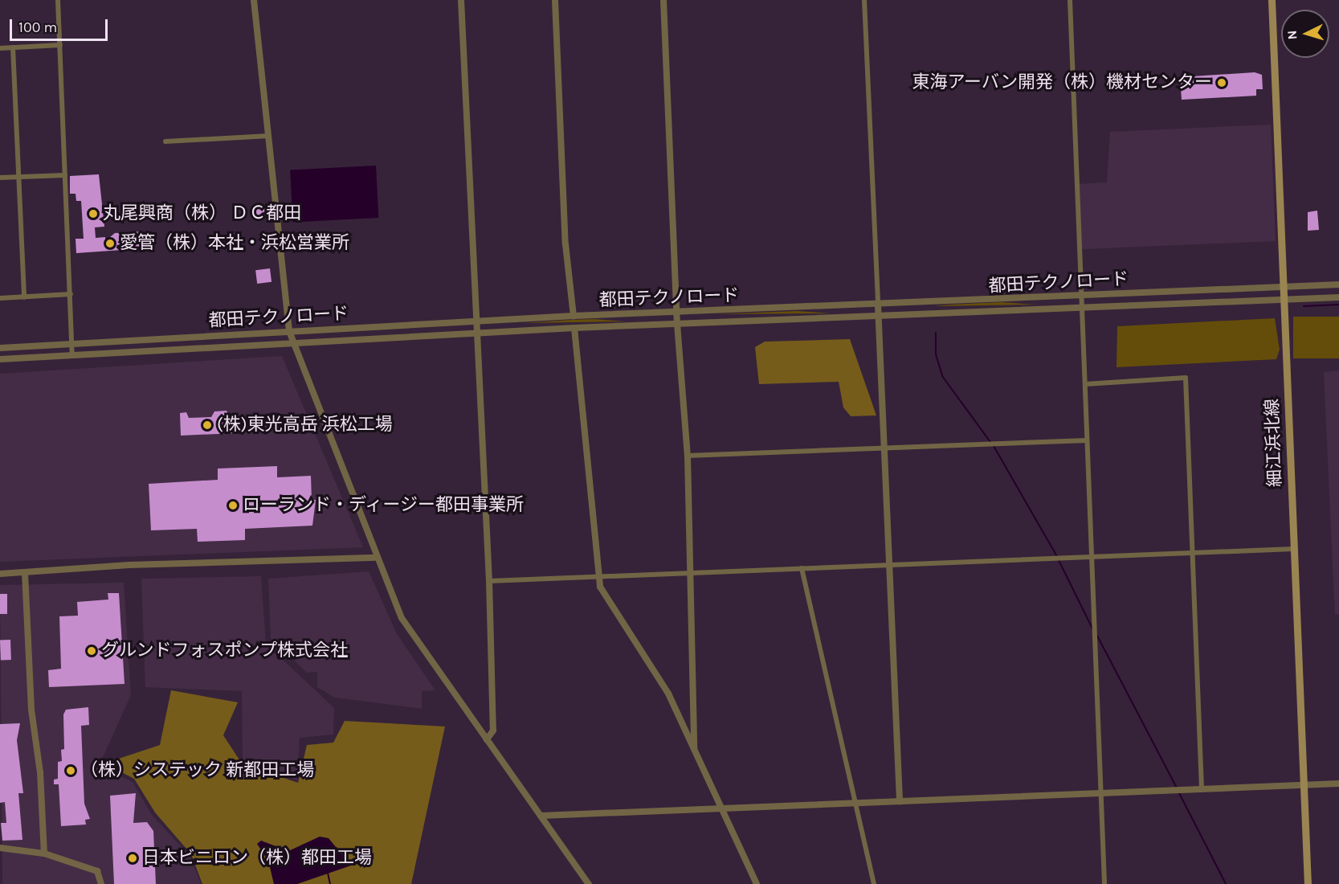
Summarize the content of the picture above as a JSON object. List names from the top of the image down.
{
  "streets": {
    "main road": ["細江浜北線"],
    "street": ["都田テクノロード"]
  },
  "crossings": [
    ["都田テクノロード", "細江浜北線"]
  ],
  "places": [
    "東海アーバン開発（株）機材センター",
    "丸尾興商（株） ＤＣ都田",
    "愛管（株）本社・浜松営業所",
    "(株)東光高岳 浜松工場",
    "ローランド・ディージー都田事業所",
    "グルンドフォスポンプ株式会社",
    "（株）システック 新都田工場",
    "日本ビニロン（株）都田工場"
  ],
  "scale_bar": "100 m",
  "north": "left"
}
